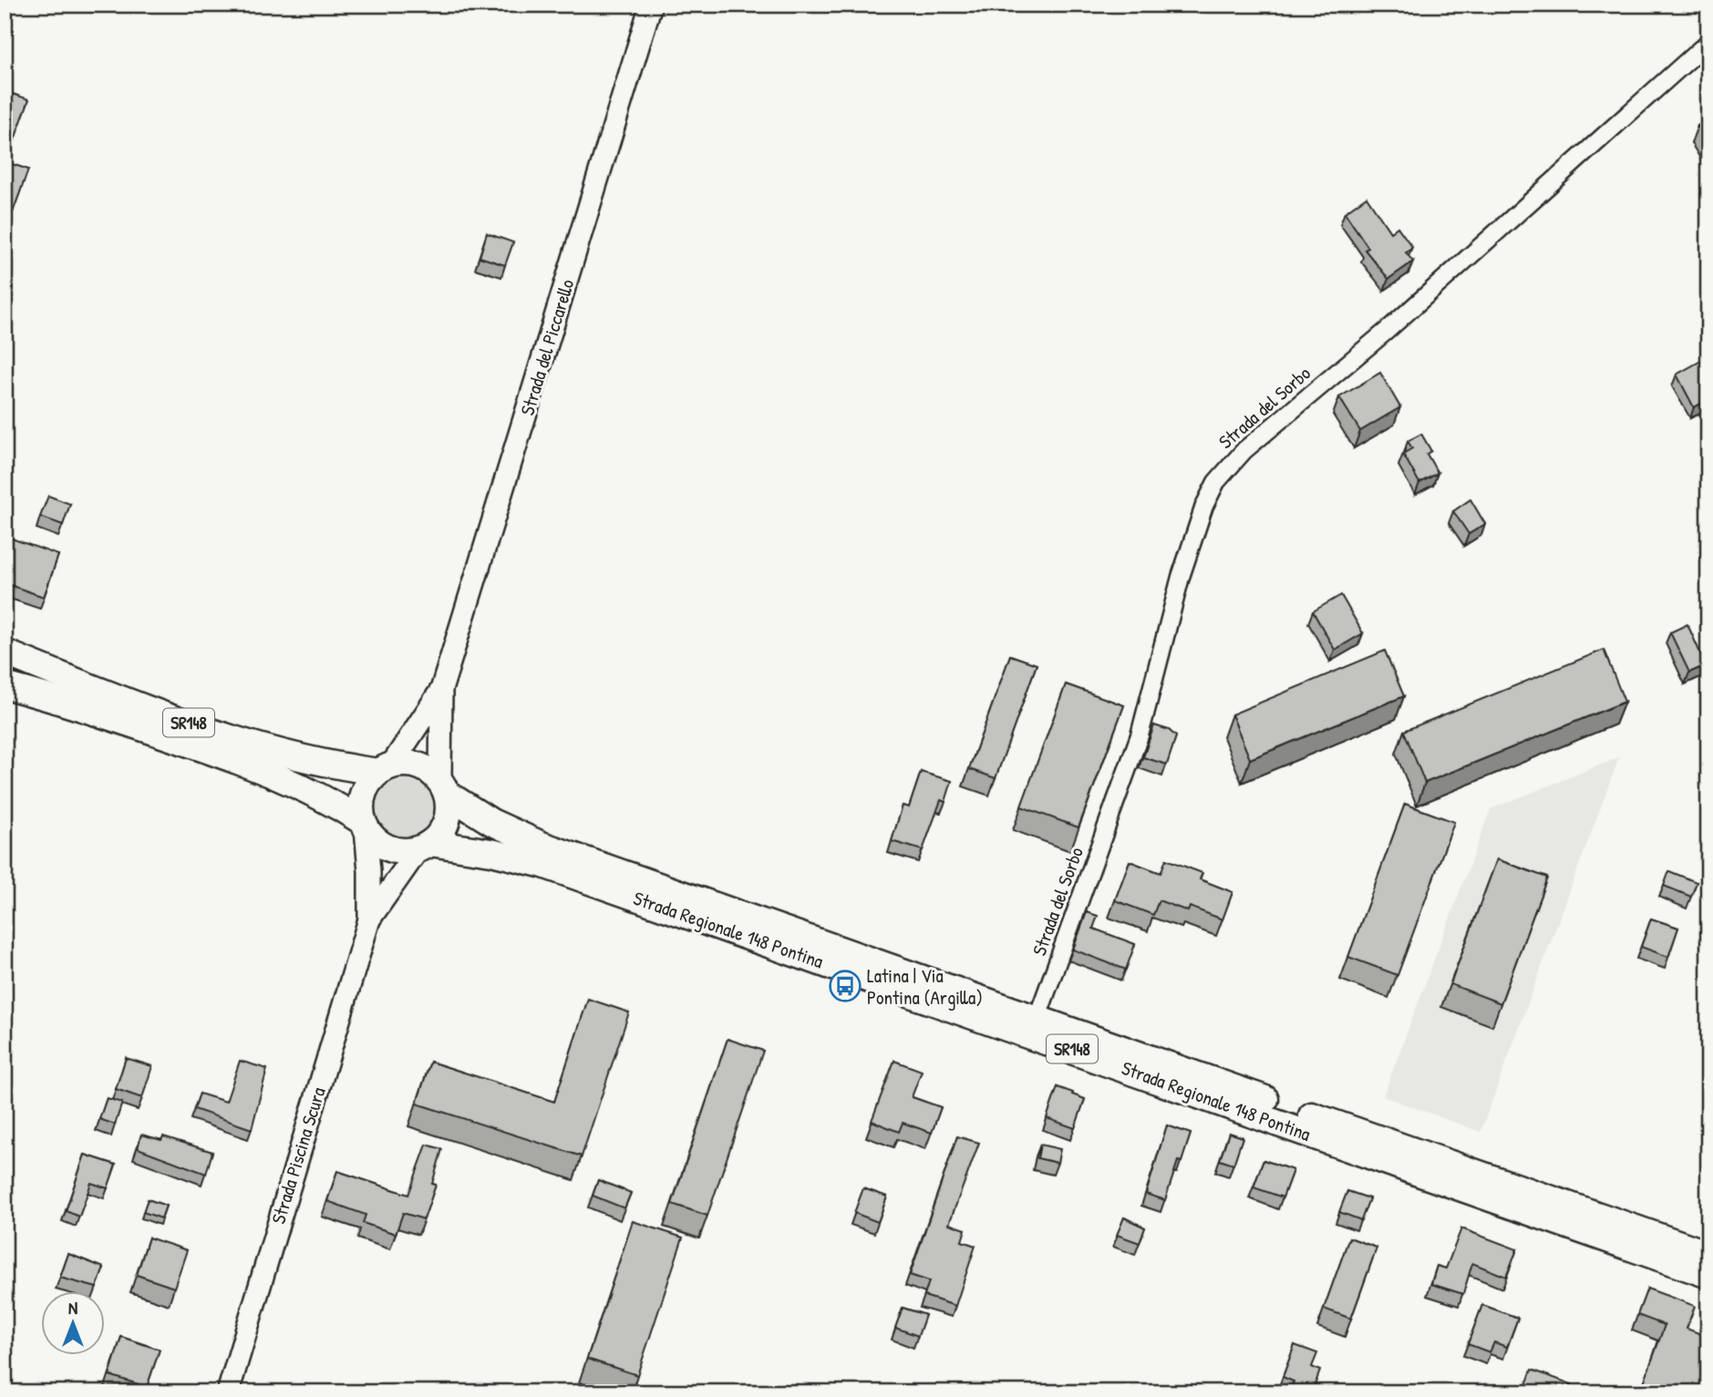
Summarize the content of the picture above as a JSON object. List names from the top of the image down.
{
  "streets": {
    "main road": ["SR148", "Strada Regionale 148 Pontina"],
    "street": ["Strada del Piccarello", "Strada del Sorbo", "Strada Piscina Scura"]
  },
  "crossings": [
    ["Strada del Piccarello", "Strada Regionale 148 Pontina"],
    ["Strada del Piccarello", "Strada Piscina Scura"],
    ["Strada del Sorbo", "Strada Regionale 148 Pontina"],
    ["Strada Regionale 148 Pontina", "Strada Piscina Scura"]
  ],
  "places": {
    "bus stop": ["Latina | Via Pontina (Argilla)"]
  },
  "north": "top"
}
